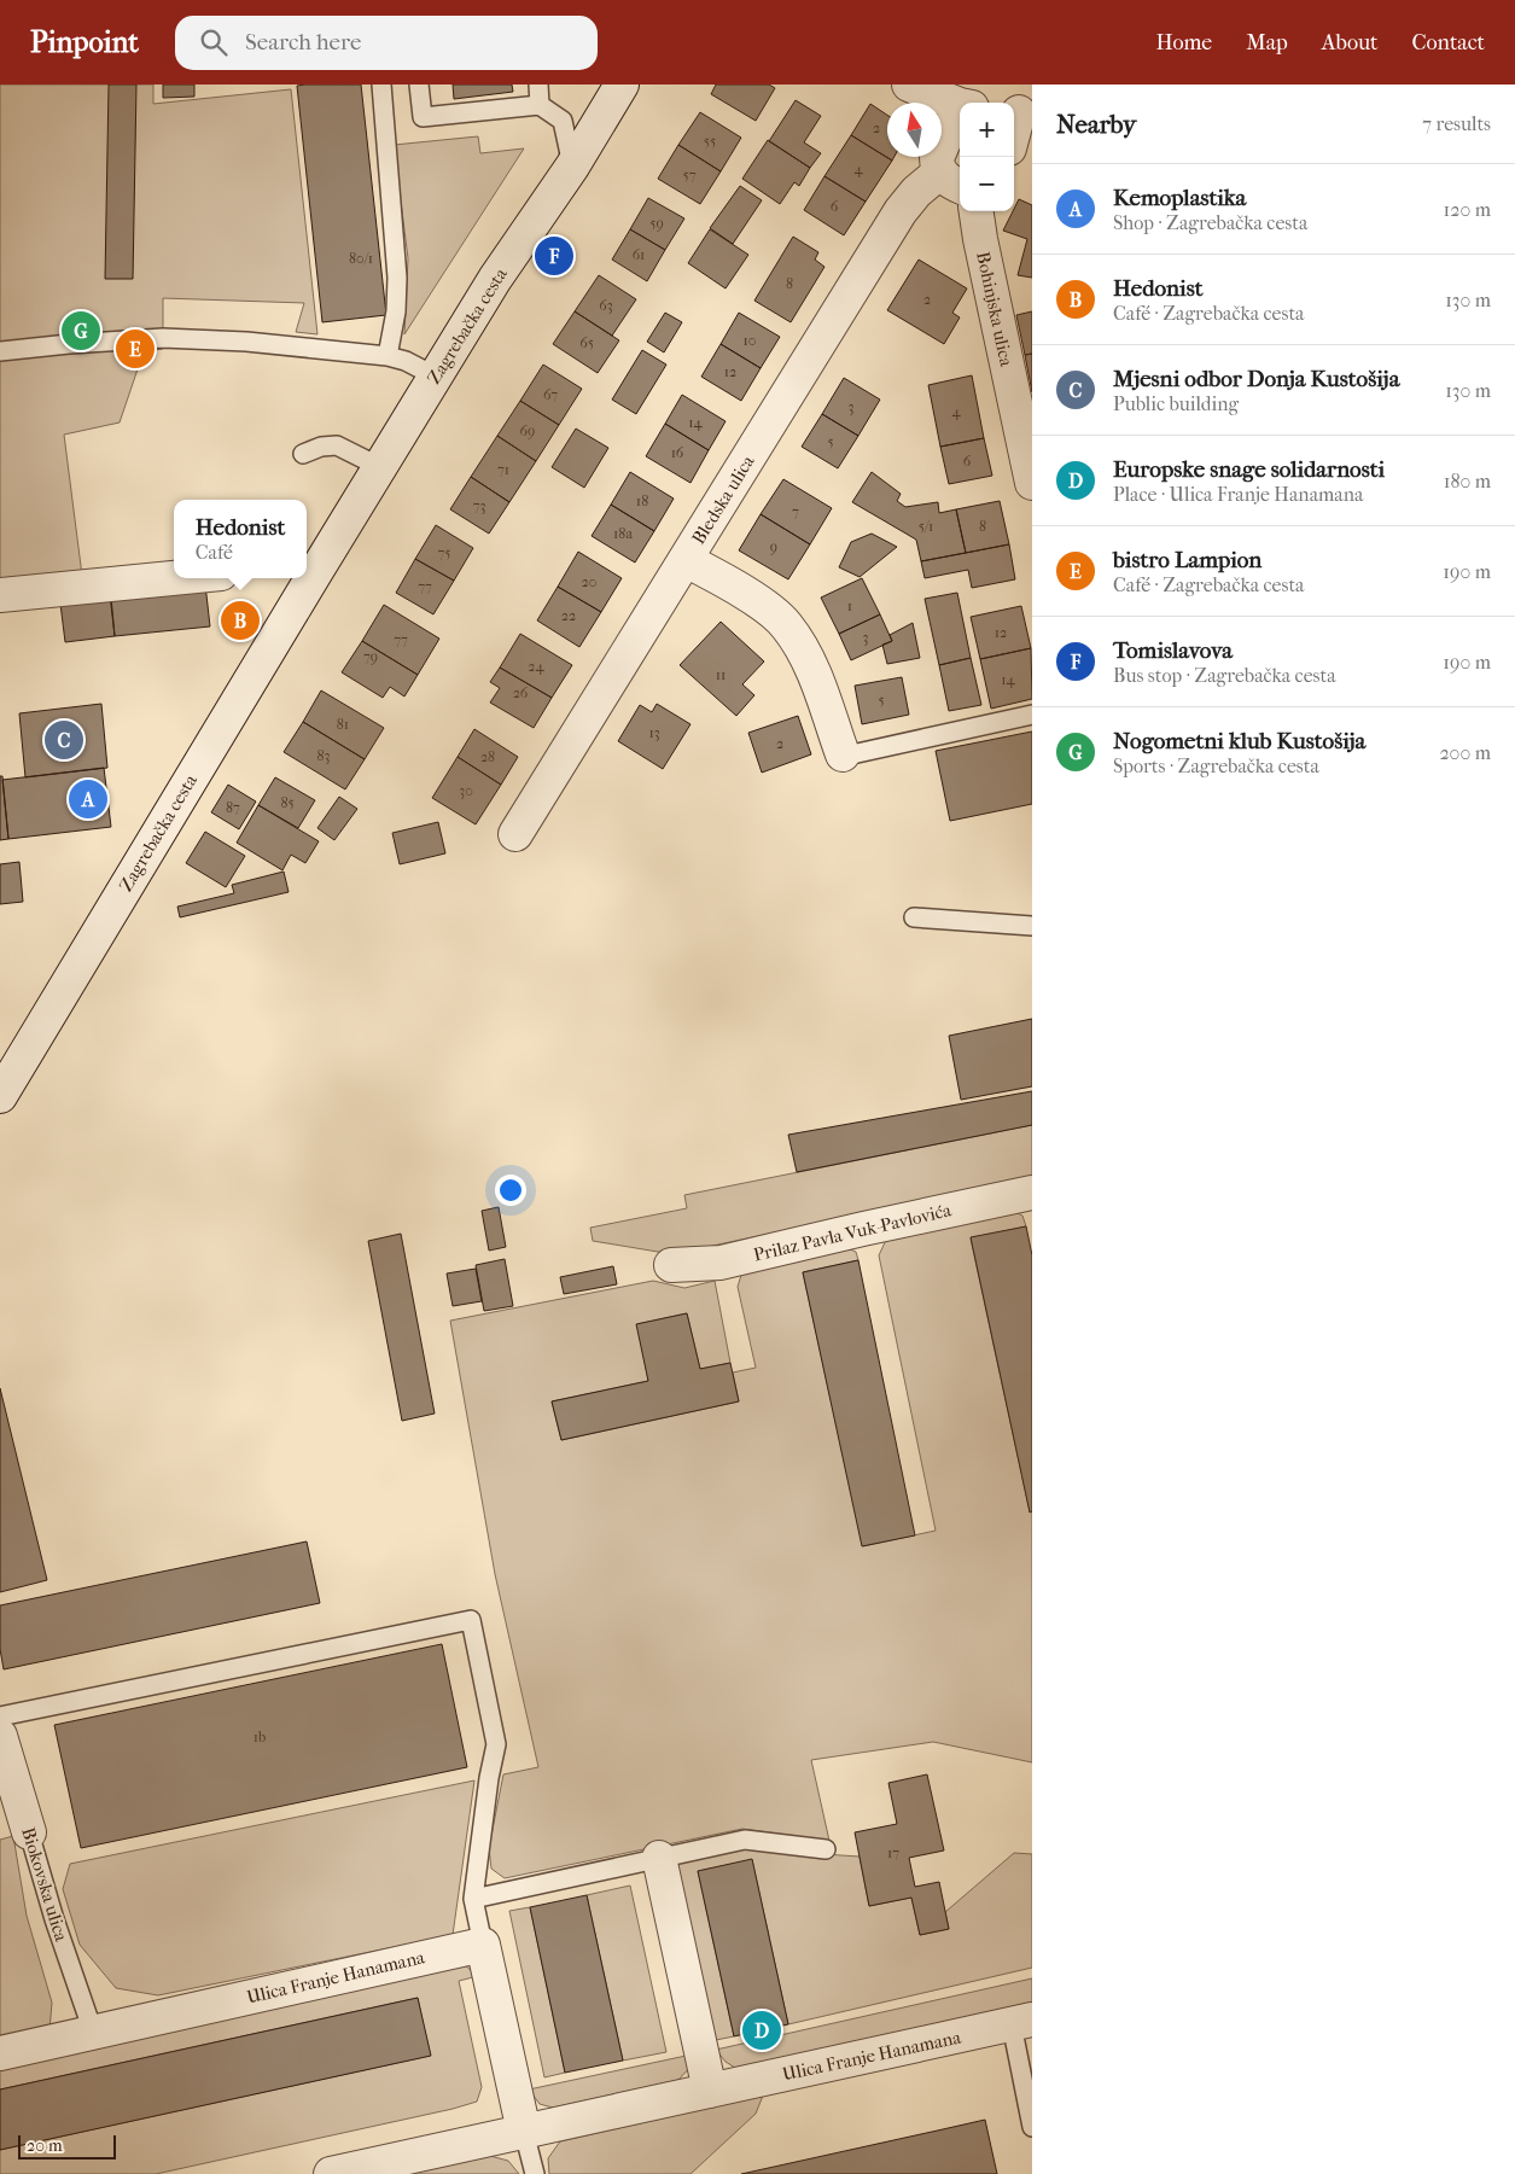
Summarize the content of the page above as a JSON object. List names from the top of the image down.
{
  "streets": {
    "street": [
      "Bohinjska ulica",
      "Zagrebačka cesta",
      "Bledska ulica",
      "Prilaz Pavla Vuk-Pavlovića",
      "Biokovska ulica",
      "Ulica Franje Hanamana"
    ]
  },
  "crossings": [
    ["Biokovska ulica", "Ulica Franje Hanamana"]
  ],
  "house_numbers": [
    "2",
    "55",
    "4",
    "57",
    "6",
    "59",
    "61",
    "80/1",
    "8",
    "2",
    "63",
    "10",
    "65",
    "12",
    "67",
    "3",
    "4",
    "14",
    "69",
    "5",
    "16",
    "6",
    "71",
    "18",
    "73",
    "7",
    "5/1",
    "8",
    "18a",
    "9",
    "75",
    "20",
    "77",
    "1",
    "22",
    "12",
    "3",
    "77",
    "79",
    "24",
    "11",
    "14",
    "26",
    "5",
    "81",
    "13",
    "2",
    "83",
    "28",
    "30",
    "85",
    "87",
    "1b",
    "17"
  ],
  "scale_bar": "20 m",
  "north": "top",
  "page": {
    "header": "Pinpoint",
    "search": "Search here",
    "nav": [
      "Home",
      "Map",
      "About",
      "Contact"
    ],
    "heading": ["Nearby", "7 results"],
    "map_buttons": ["+", "−"],
    "list": [
      {
        "mark": "A",
        "name": "Kemoplastika",
        "note": "Shop · Zagrebačka cesta",
        "value": "120 m"
      },
      {
        "mark": "B",
        "name": "Hedonist",
        "note": "Café · Zagrebačka cesta",
        "value": "130 m"
      },
      {
        "mark": "C",
        "name": "Mjesni odbor Donja Kustošija",
        "note": "Public building",
        "value": "130 m"
      },
      {
        "mark": "D",
        "name": "Europske snage solidarnosti",
        "note": "Place · Ulica Franje Hanamana",
        "value": "180 m"
      },
      {
        "mark": "E",
        "name": "bistro Lampion",
        "note": "Café · Zagrebačka cesta",
        "value": "190 m"
      },
      {
        "mark": "F",
        "name": "Tomislavova",
        "note": "Bus stop · Zagrebačka cesta",
        "value": "190 m"
      },
      {
        "mark": "G",
        "name": "Nogometni klub Kustošija",
        "note": "Sports · Zagrebačka cesta",
        "value": "200 m"
      }
    ],
    "pins": [
      "F",
      "G",
      "E",
      "B",
      "C",
      "A",
      "D"
    ],
    "popup": ["Hedonist", "Café"],
    "scale": "20 m"
  }
}
